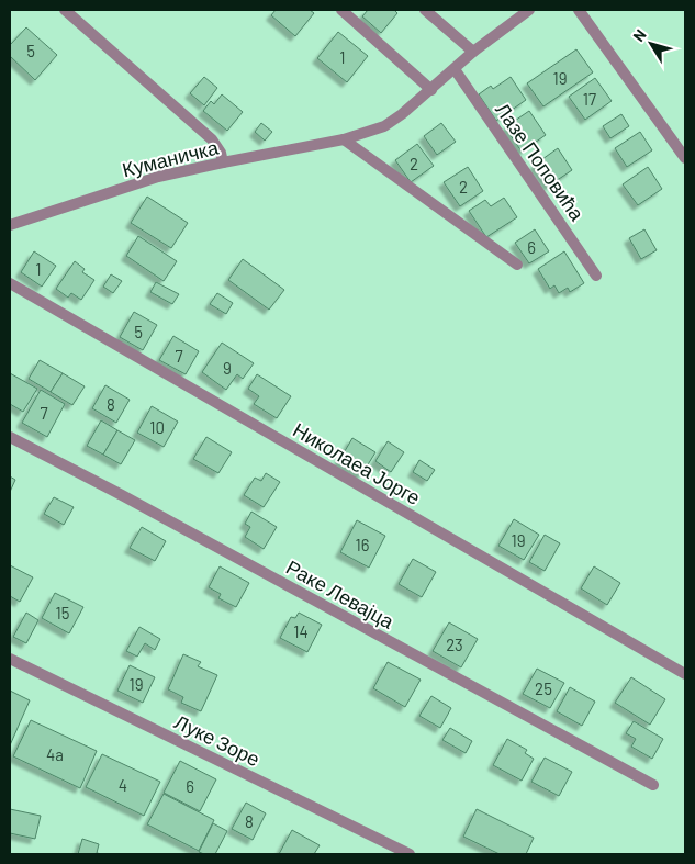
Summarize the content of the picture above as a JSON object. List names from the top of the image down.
{
  "streets": {
    "street": [
      "Куманичка",
      "Лазе Поповића",
      "Николаеа Јорге",
      "Раке Левајца",
      "Луке Зоре"
    ]
  },
  "crossings": [
    ["Куманичка", "Лазе Поповића"]
  ],
  "house_numbers": [
    "5",
    "1",
    "19",
    "17",
    "2",
    "2",
    "6",
    "1",
    "5",
    "7",
    "9",
    "8",
    "7",
    "10",
    "19",
    "16",
    "15",
    "14",
    "23",
    "19",
    "25",
    "4a",
    "4",
    "6",
    "8"
  ],
  "north": "top left"
}
